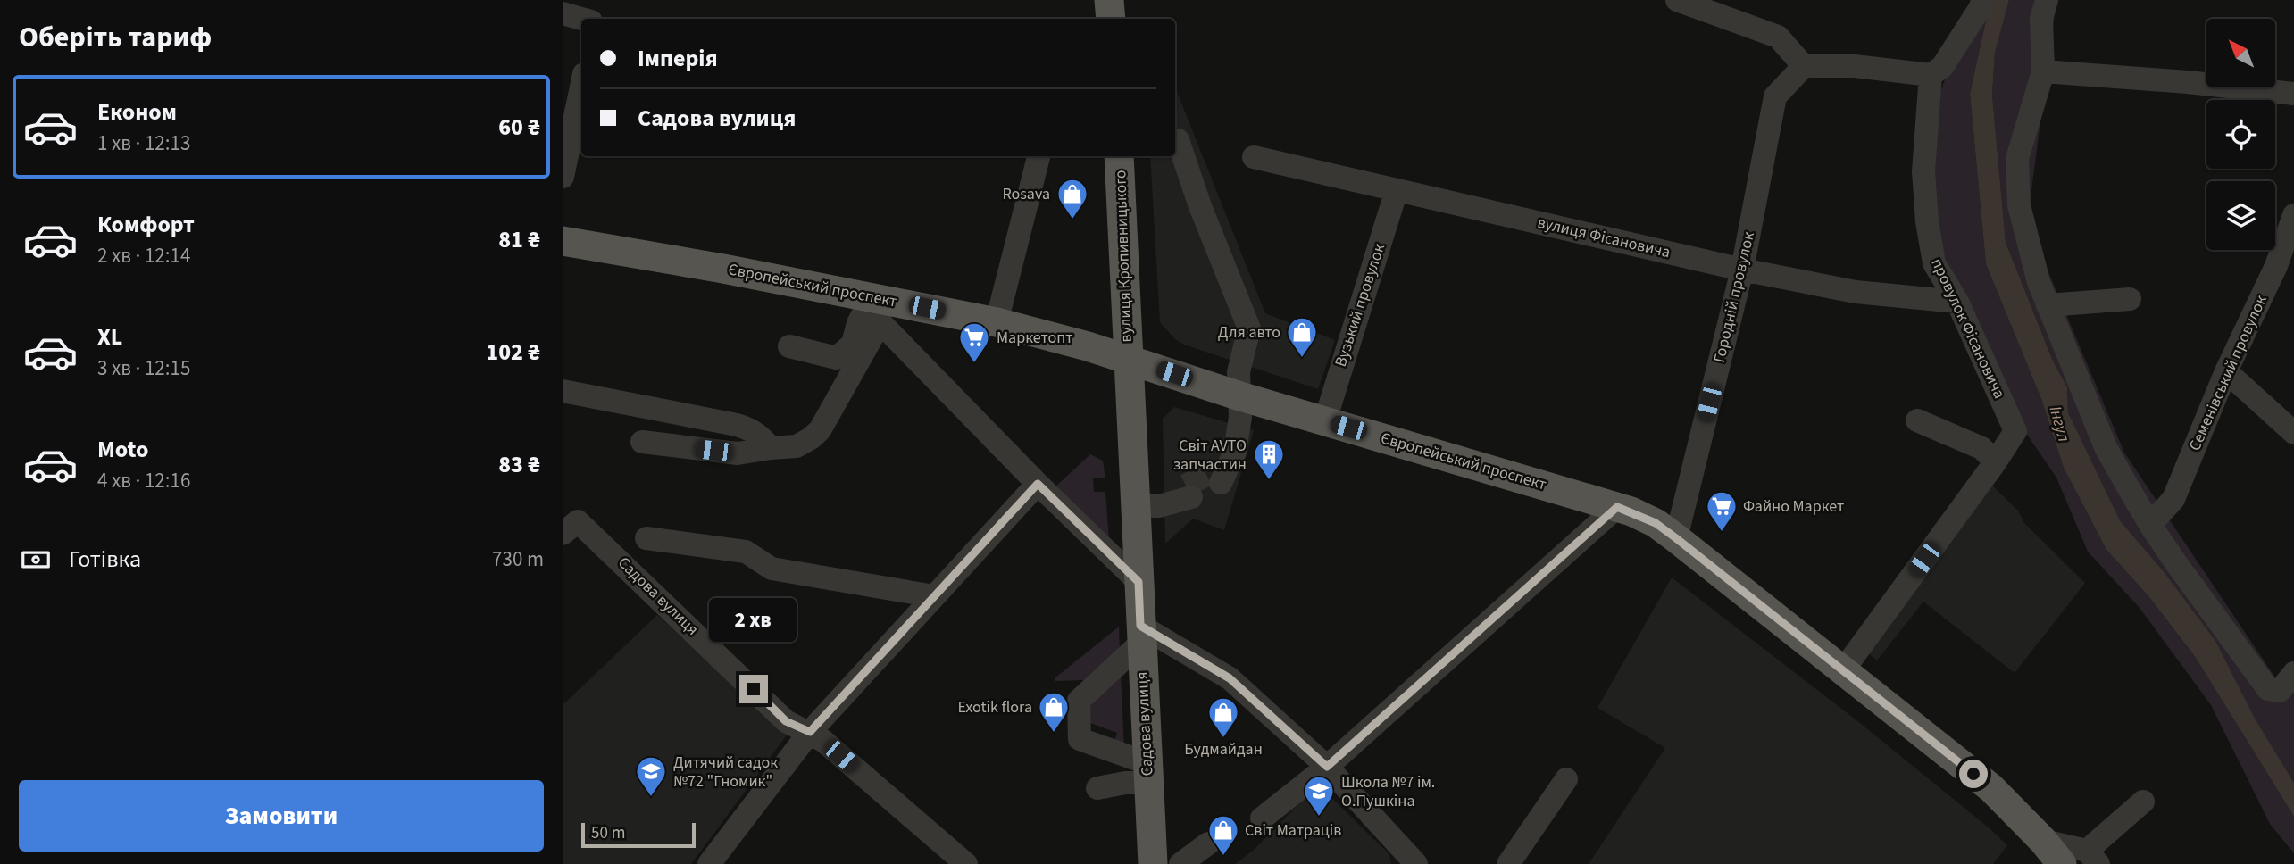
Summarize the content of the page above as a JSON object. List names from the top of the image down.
{
  "streets": {
    "main road": ["вулиця Кропивницького", "Європейський проспект", "Садова вулиця"],
    "street": [
      "вулиця Фісановича",
      "Городній провулок",
      "Вузький провулок",
      "провулок Фісановича",
      "Семенівський провулок"
    ]
  },
  "crossings": [
    ["вулиця Фісановича", "Городній провулок"],
    ["вулиця Фісановича", "Вузький провулок"],
    ["вулиця Фісановича", "провулок Фісановича"],
    ["вулиця Кропивницького", "Європейський проспект"],
    ["вулиця Кропивницького", "Садова вулиця"],
    ["Європейський проспект", "Городній провулок"],
    ["Європейський проспект", "Вузький провулок"],
    ["Європейський проспект", "Садова вулиця"]
  ],
  "water": ["Інгул"],
  "places": {
    "shop": [
      "Rosava",
      "Для авто",
      "Exotik flora",
      "Будмайдан",
      "Світ Матраців"
    ],
    "supermarket": ["Маркетопт", "Файно Маркет"],
    "building": ["Світ AVTO запчастин"],
    "school or university": ["Дитячий садок №72 \"Гномик\"", "Школа №7 ім. О.Пушкіна"]
  },
  "scale_bar": "50 m",
  "north": "top left",
  "page": {
    "heading": "Оберіть тариф",
    "banner": ["Імперія", "Садова вулиця"],
    "list": [
      {
        "name": "Економ",
        "note": "1 хв · 12:13",
        "value": "60 ₴"
      },
      {
        "name": "Комфорт",
        "note": "2 хв · 12:14",
        "value": "81 ₴"
      },
      {
        "name": "XL",
        "note": "3 хв · 12:15",
        "value": "102 ₴"
      },
      {
        "name": "Moto",
        "note": "4 хв · 12:16",
        "value": "83 ₴"
      }
    ],
    "pay": ["Готівка", "730 m"],
    "bubble": "2 хв",
    "buttons": "Замовити",
    "scale": "50 m"
  }
}
